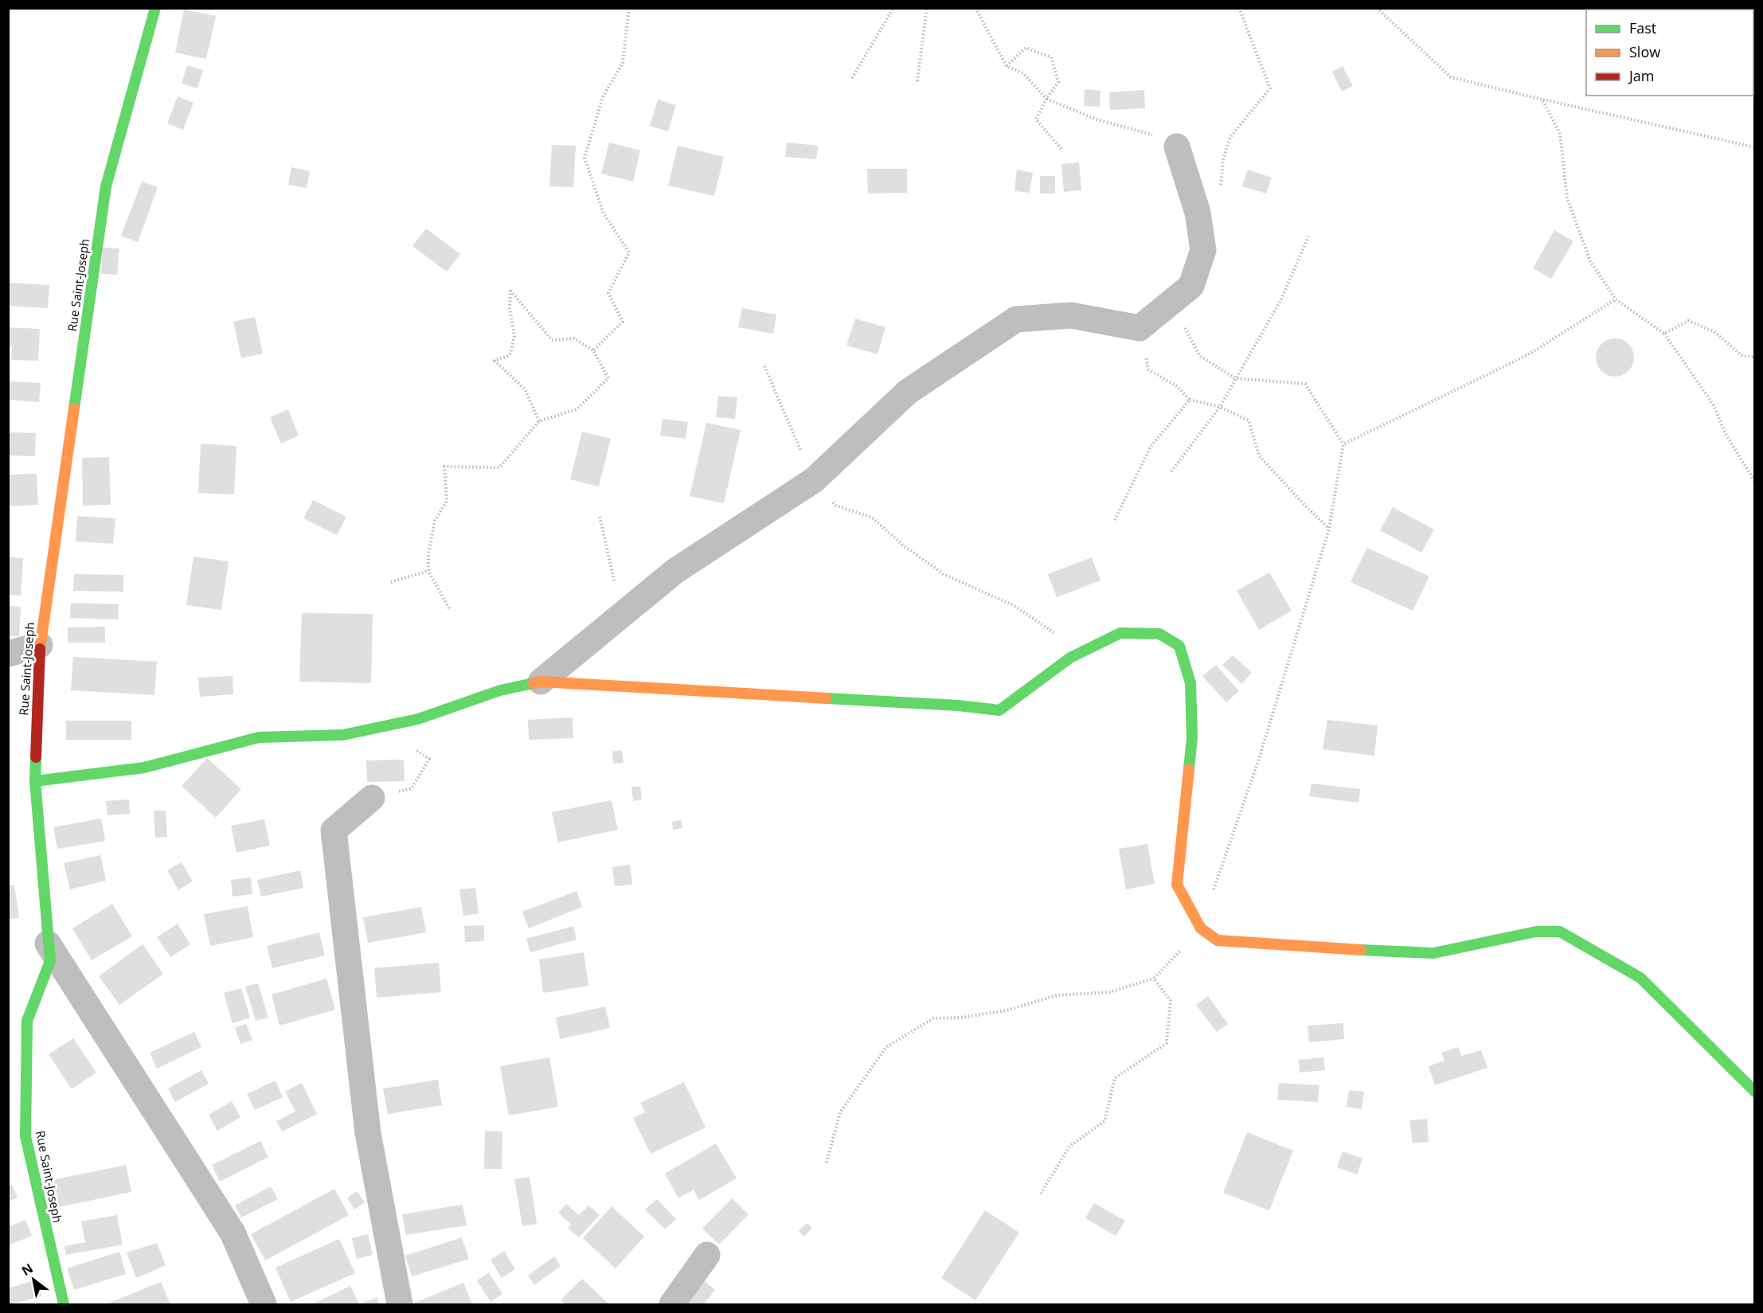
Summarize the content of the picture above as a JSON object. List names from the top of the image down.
{
  "streets": {
    "street": ["Rue Saint-Joseph"]
  },
  "legend": ["Fast", "Slow", "Jam"],
  "north": "top left"
}
